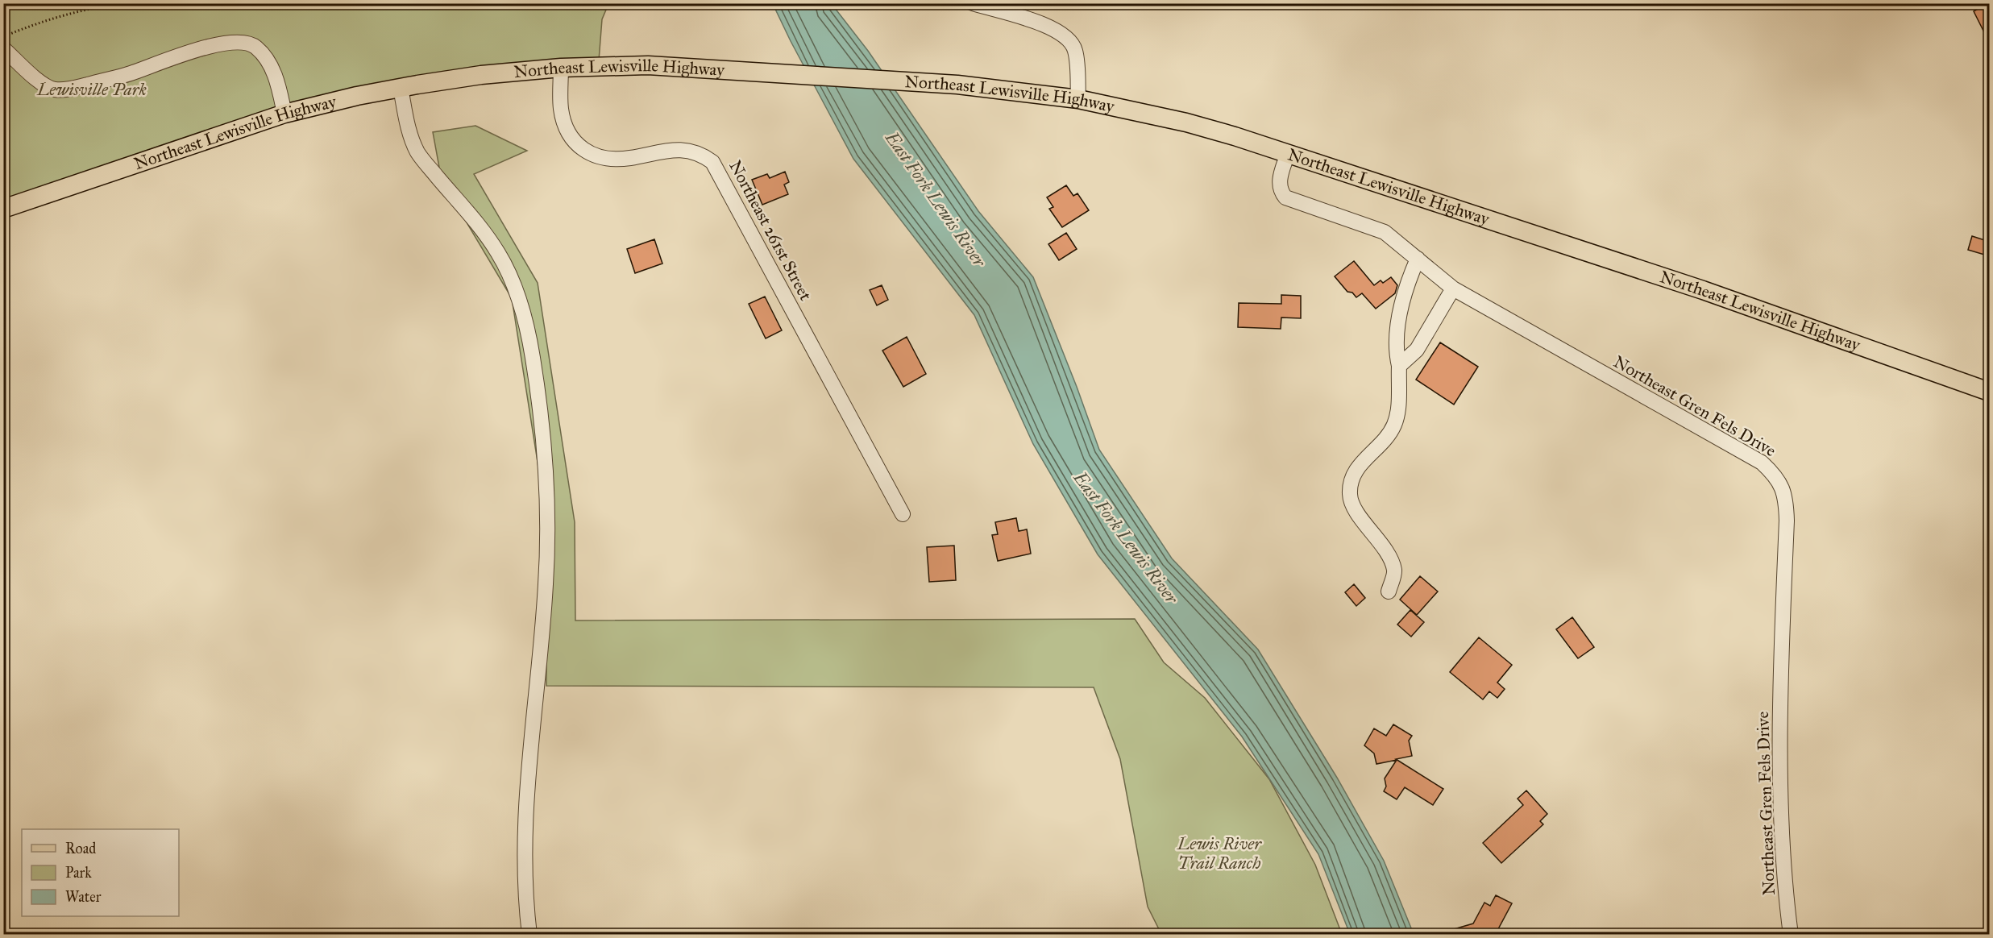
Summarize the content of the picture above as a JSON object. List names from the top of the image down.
{
  "streets": {
    "main road": ["Northeast Lewisville Highway"],
    "street": ["Northeast 261st Street", "Northeast Gren Fels Drive"]
  },
  "crossings": [
    ["Northeast Lewisville Highway", "Northeast 261st Street"],
    ["Northeast Lewisville Highway", "Northeast Gren Fels Drive"]
  ],
  "water": ["East Fork Lewis River"],
  "parks": ["Lewisville Park", "Lewis River Trail Ranch"],
  "legend": ["Road", "Park", "Water"]
}
